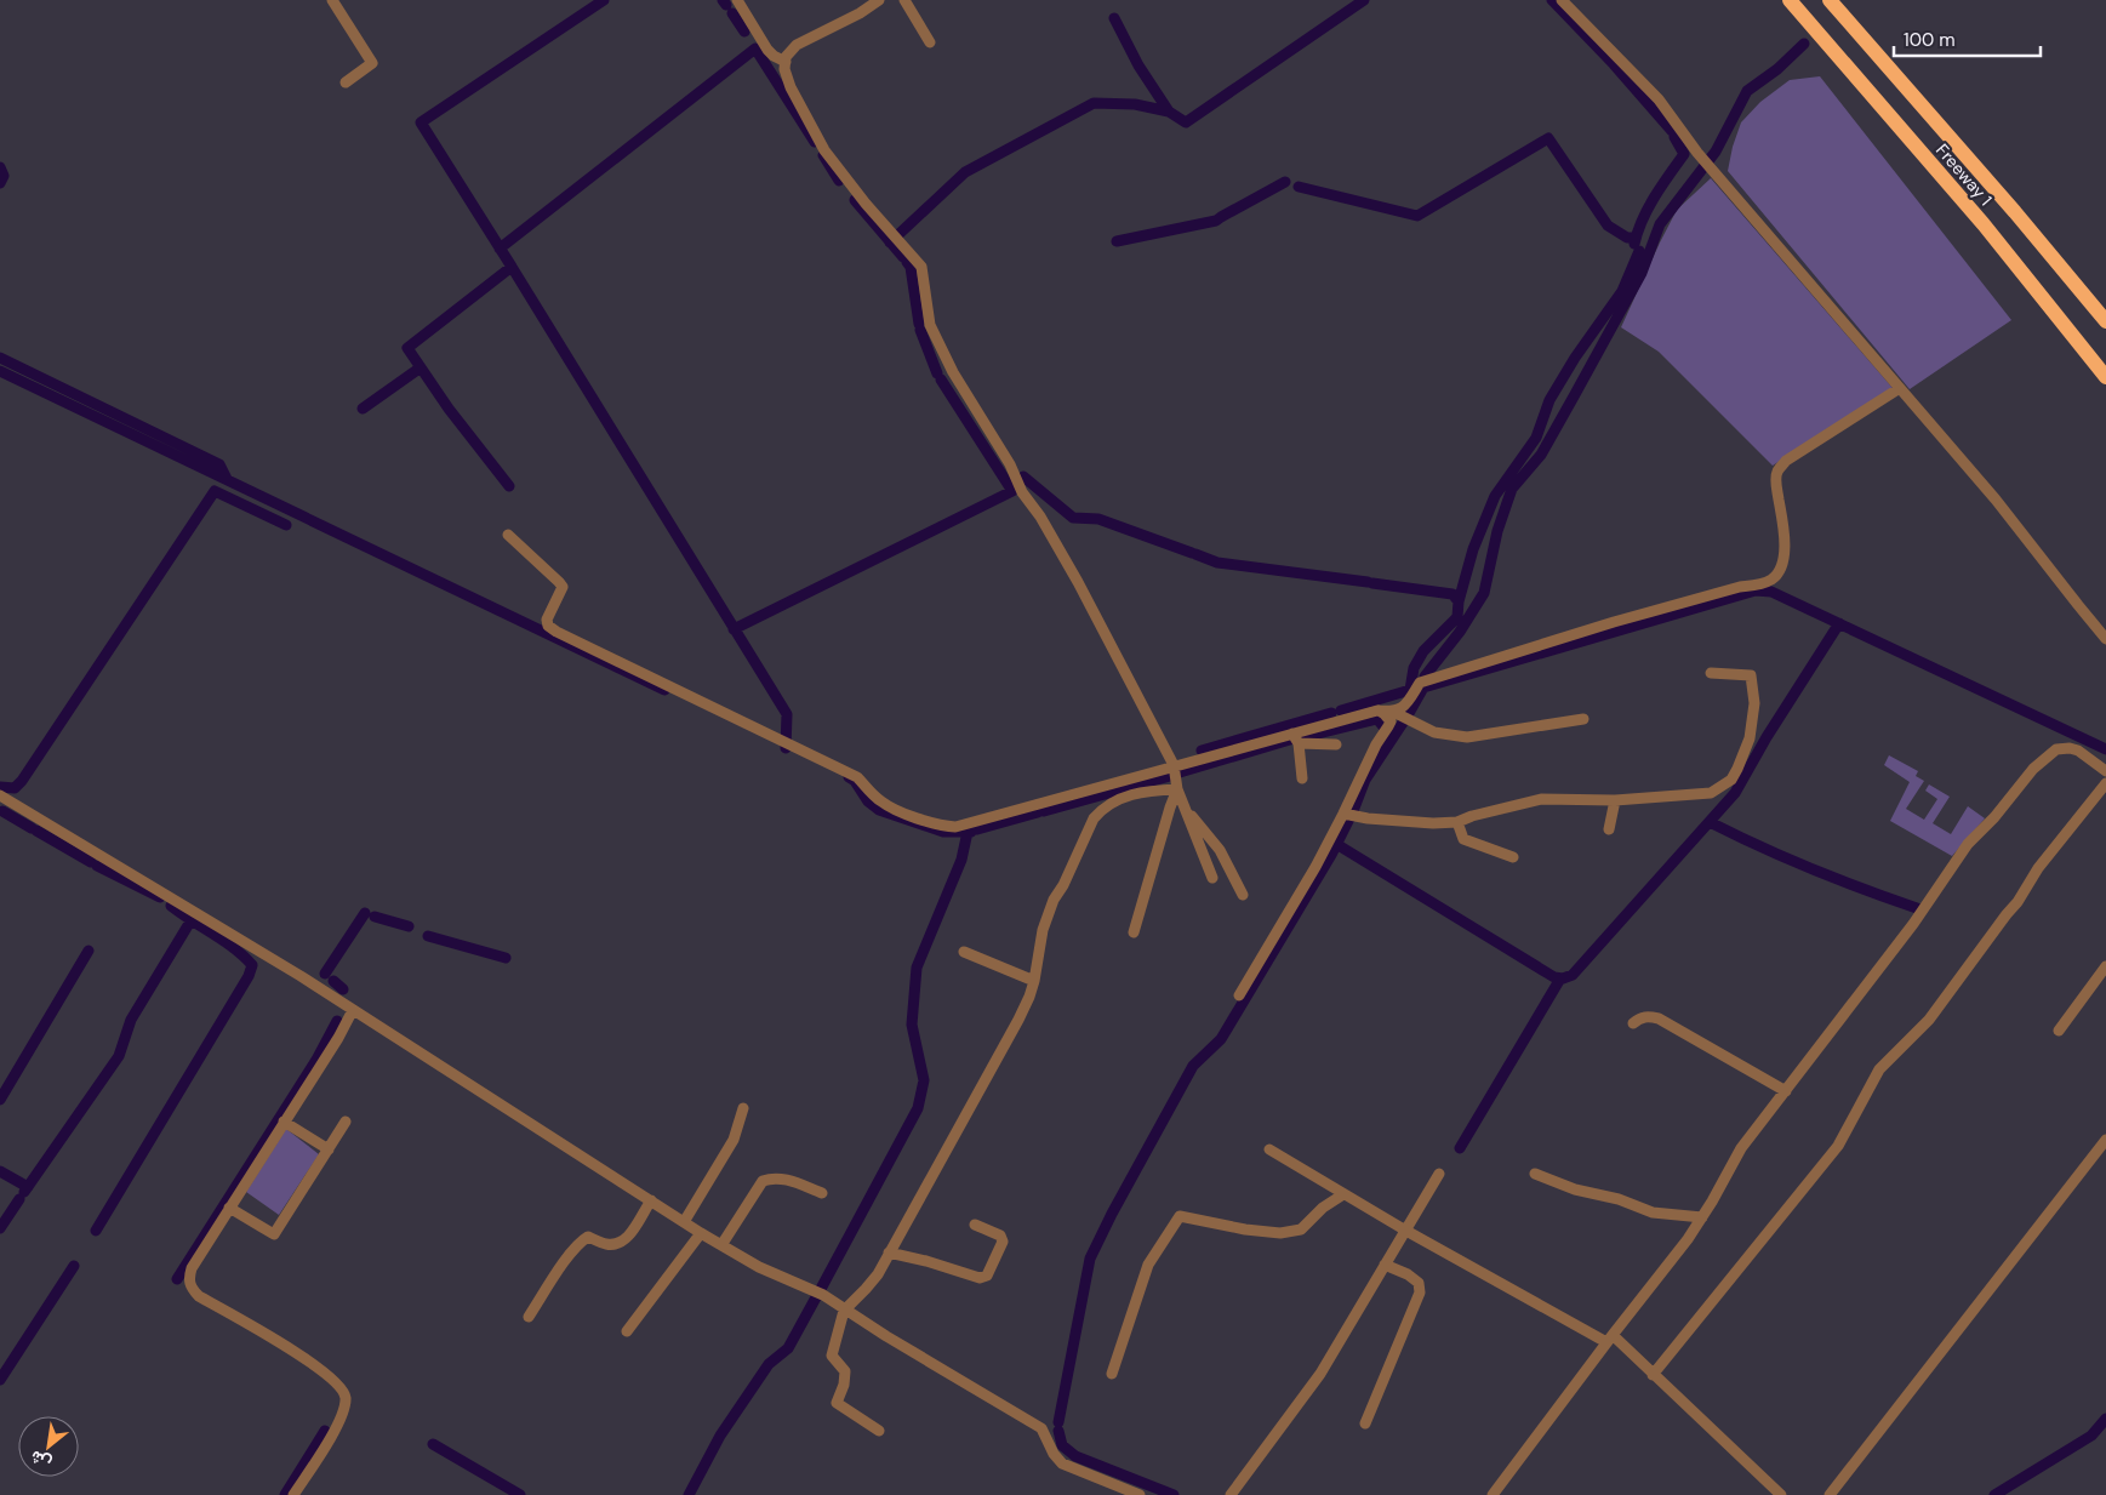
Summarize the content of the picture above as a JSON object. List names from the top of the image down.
{
  "streets": {
    "highway": ["Freeway 1"]
  },
  "scale_bar": "100 m",
  "north": "bottom left"
}
